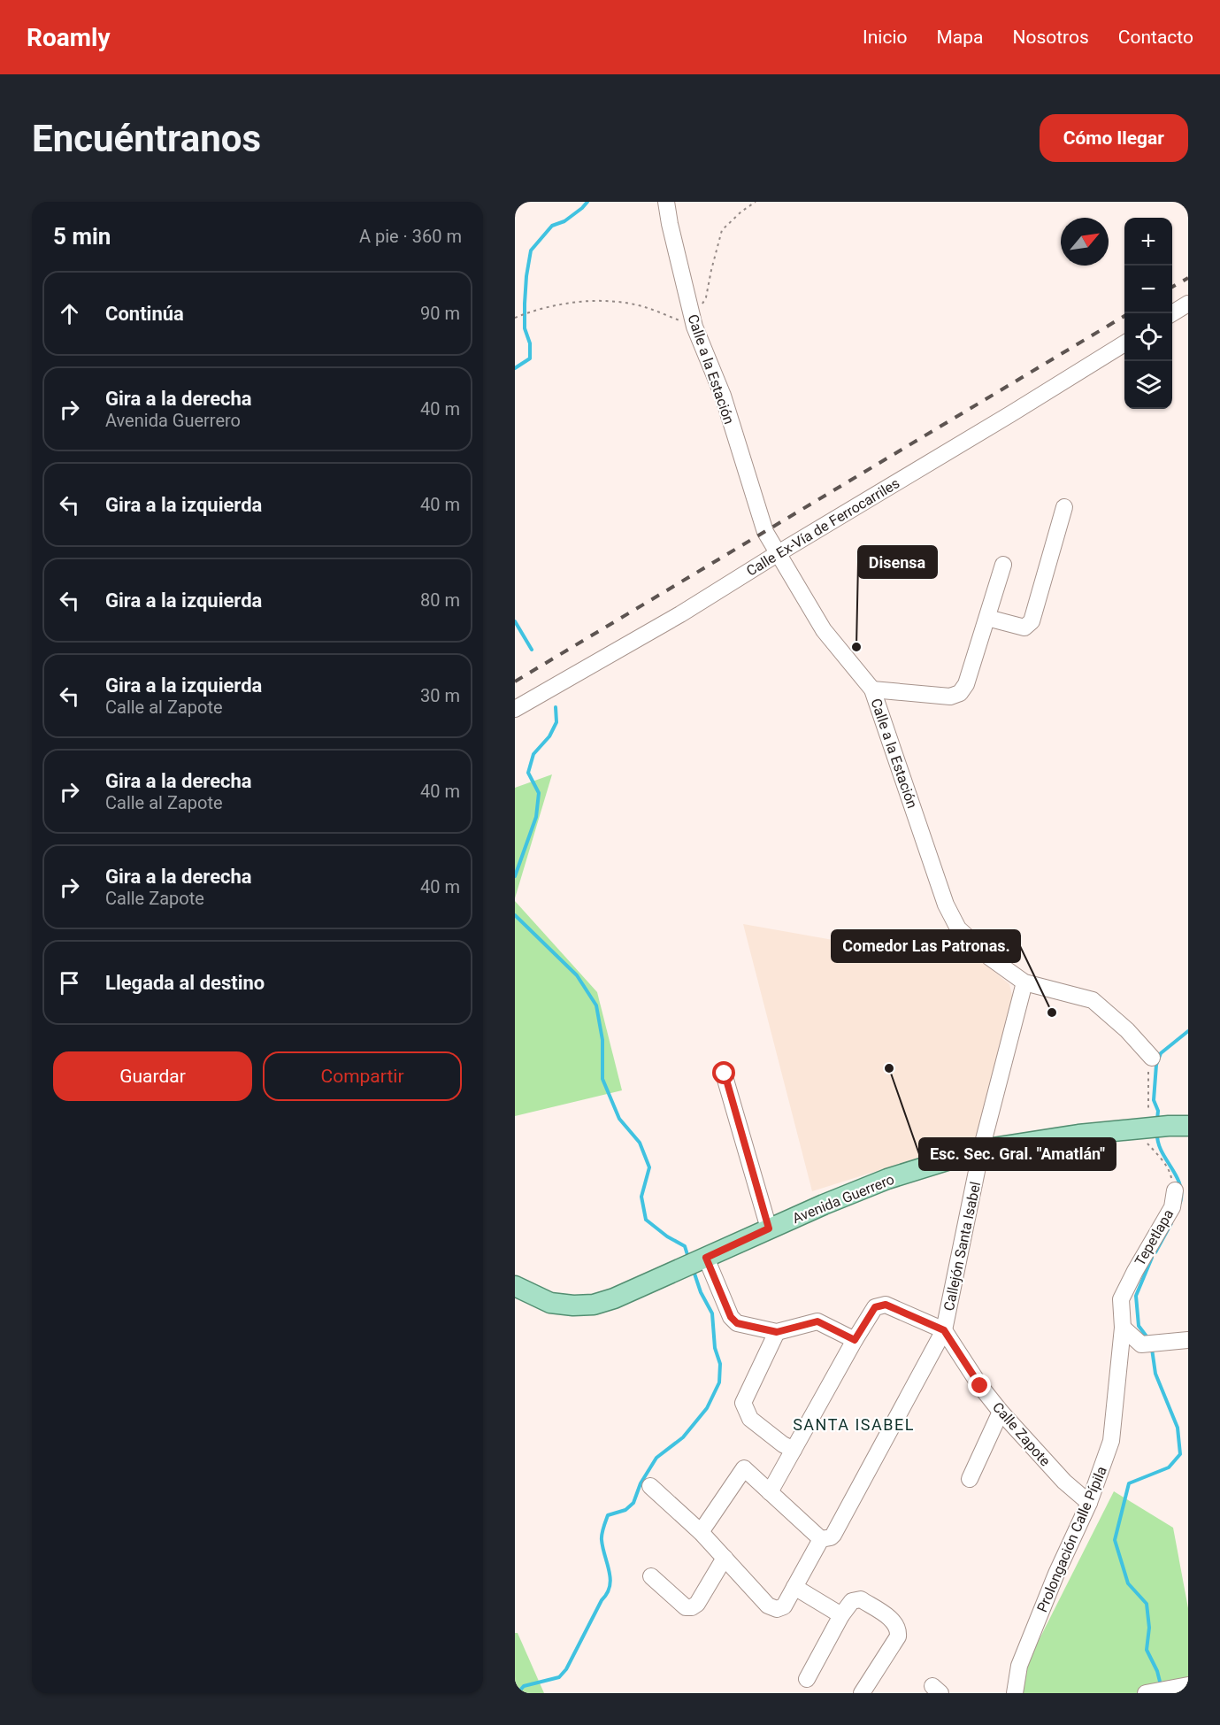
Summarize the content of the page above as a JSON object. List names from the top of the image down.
{
  "streets": {
    "main road": ["Avenida Guerrero"],
    "street": [
      "Calle a la Estación",
      "Calle Ex-Vía de Ferrocarriles",
      "Tepetlapa",
      "Callejón Santa Isabel",
      "Calle Zapote",
      "Prolongación Calle Pípila"
    ]
  },
  "crossings": [
    ["Calle a la Estación", "Calle Ex-Vía de Ferrocarriles"],
    ["Avenida Guerrero", "Tepetlapa"],
    ["Avenida Guerrero", "Callejón Santa Isabel"],
    ["Tepetlapa", "Prolongación Calle Pípila"],
    ["Callejón Santa Isabel", "Calle Zapote"],
    ["Calle Zapote", "Prolongación Calle Pípila"]
  ],
  "districts": ["SANTA ISABEL"],
  "places": ["Disensa", "Comedor Las Patronas.", "Esc. Sec. Gral. \"Amatlán\""],
  "north": "top right",
  "page": {
    "header": "Roamly",
    "nav": [
      "Inicio",
      "Mapa",
      "Nosotros",
      "Contacto"
    ],
    "buttons": [
      "Cómo llegar",
      ["Guardar", "Compartir"]
    ],
    "title": "Encuéntranos",
    "heading": ["5 min", "A pie · 360 m"],
    "map_buttons": ["+", "−"],
    "list": [
      ["Continúa", "90 m"],
      ["Gira a la derecha", "Avenida Guerrero", "40 m"],
      ["Gira a la izquierda", "40 m"],
      ["Gira a la izquierda", "80 m"],
      ["Gira a la izquierda", "Calle al Zapote", "30 m"],
      ["Gira a la derecha", "Calle al Zapote", "40 m"],
      ["Gira a la derecha", "Calle Zapote", "40 m"],
      "Llegada al destino"
    ]
  }
}
